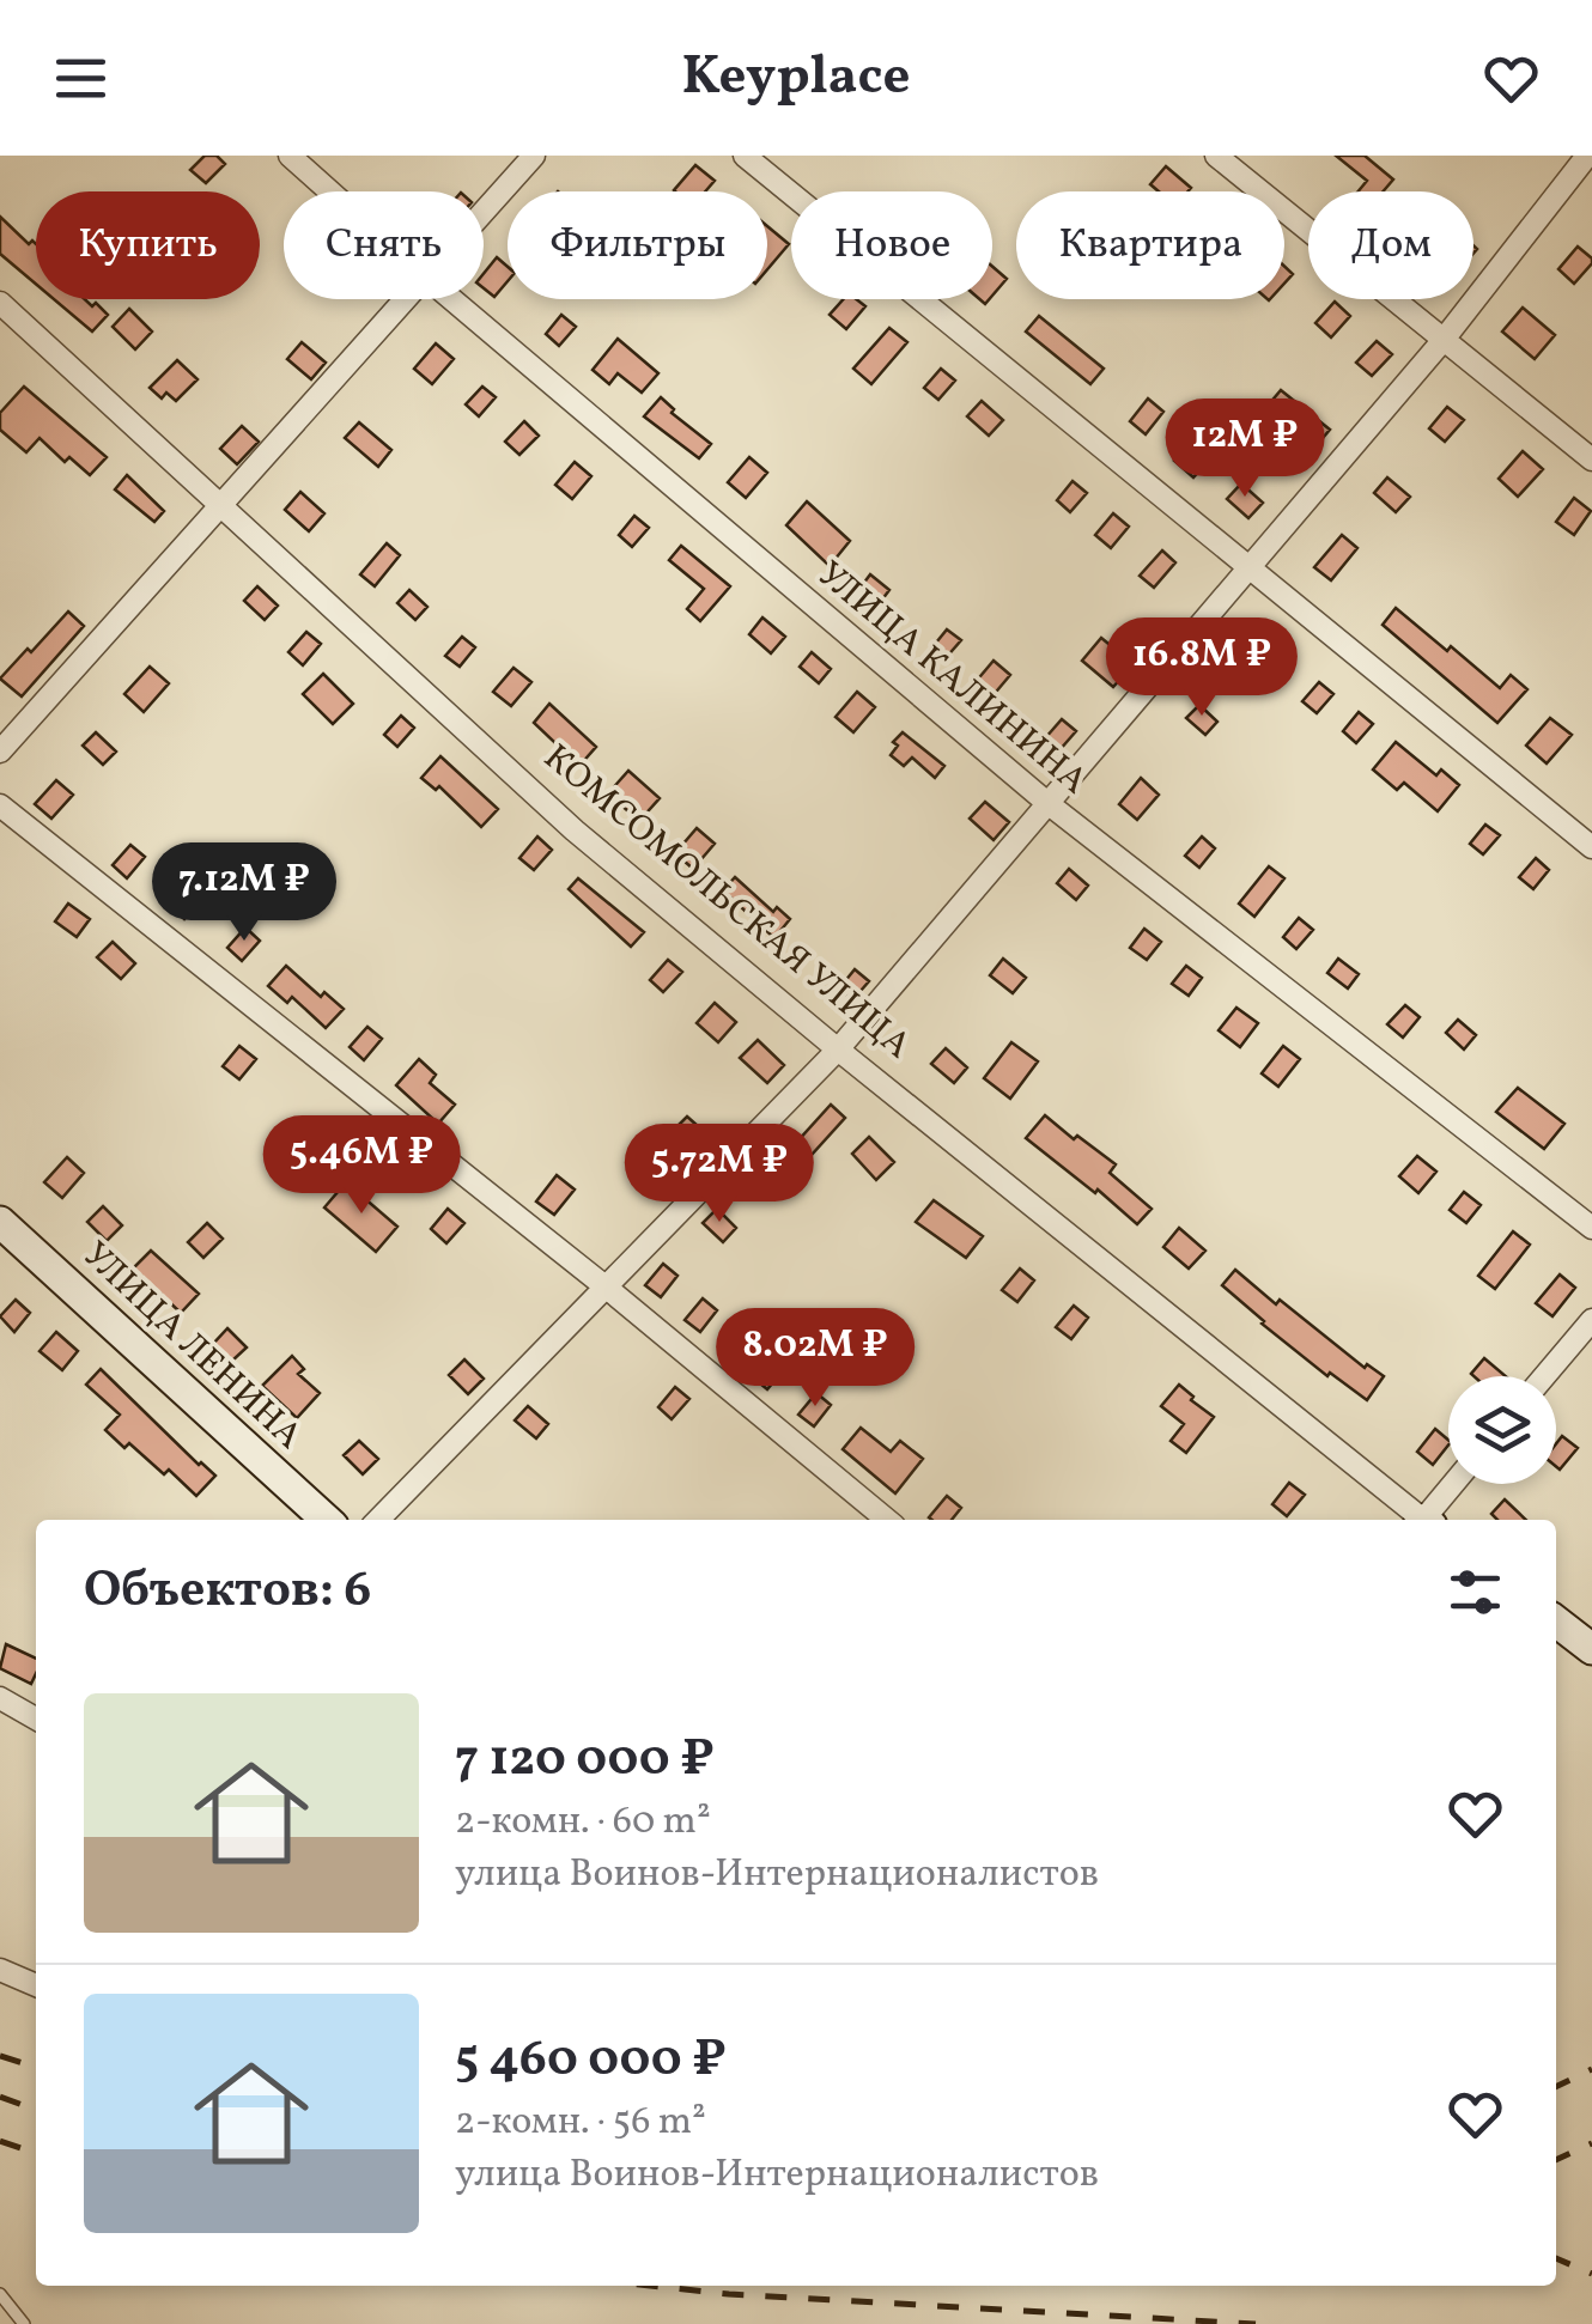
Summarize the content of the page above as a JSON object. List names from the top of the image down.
{
  "streets": {
    "main road": ["УЛИЦА ЛЕНИНА"],
    "street": ["УЛИЦА КАЛИНИНА", "КОМСОМОЛЬСКАЯ УЛИЦА"]
  },
  "page": {
    "header": "Keyplace",
    "chip": [
      "Купить",
      "Снять",
      "Фильтры",
      "Новое",
      "Квартира",
      "Дом"
    ],
    "price": [
      "12M ₽",
      "16.8M ₽",
      "7.12M ₽",
      "5.46M ₽",
      "5.72M ₽",
      "8.02M ₽"
    ],
    "heading": "Объектов: 6",
    "list": [
      {
        "name": "7 120 000 ₽",
        "note": "2-комн. · 60 m² · улица Воинов-Интернационалистов"
      },
      {
        "name": "5 460 000 ₽",
        "note": "2-комн. · 56 m² · улица Воинов-Интернационалистов"
      }
    ]
  }
}
